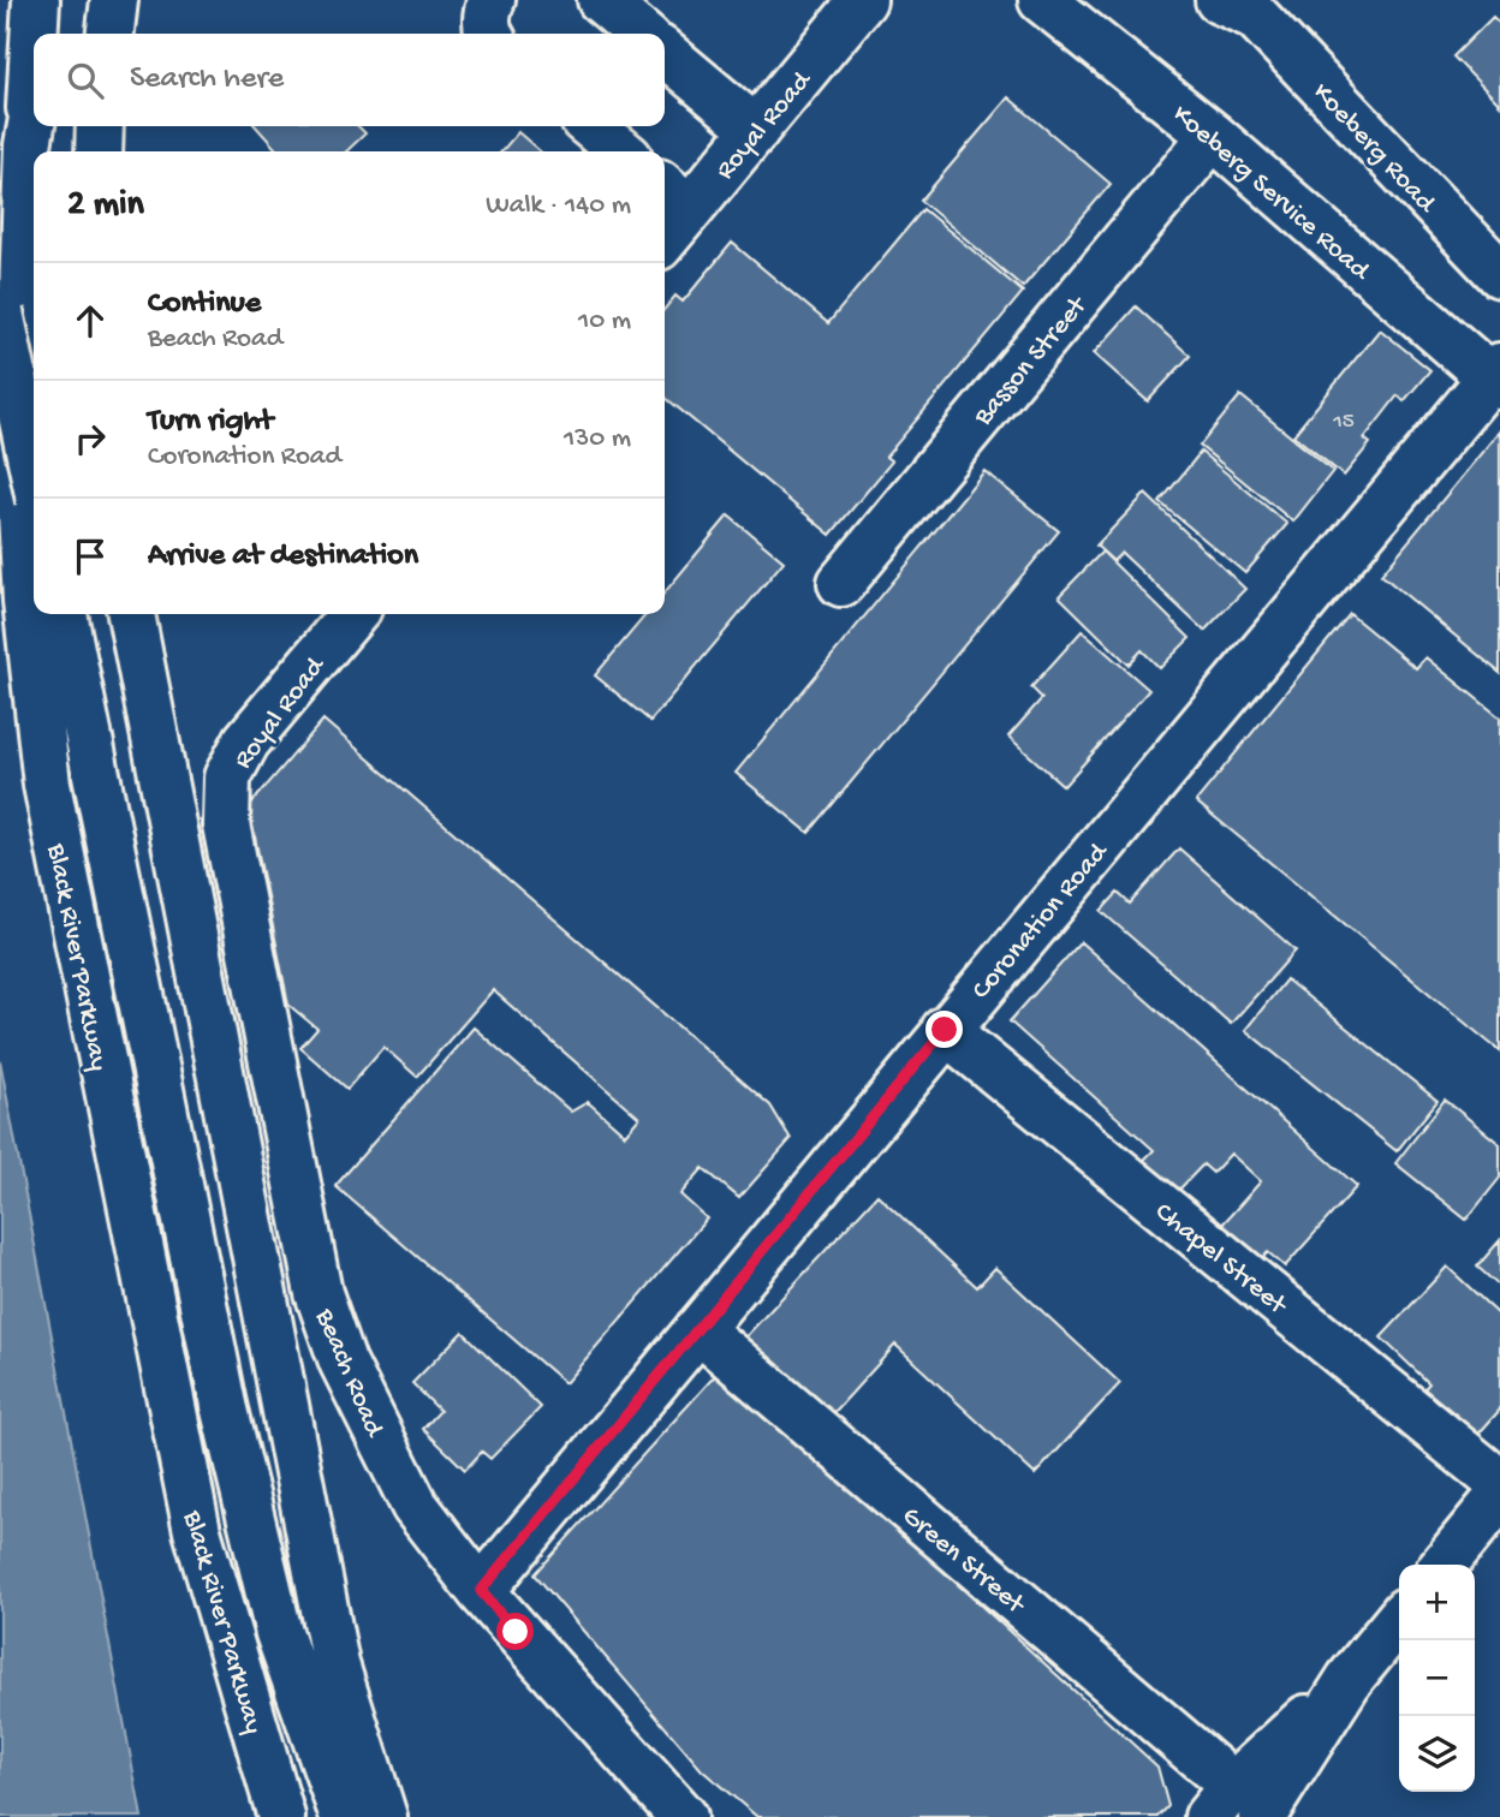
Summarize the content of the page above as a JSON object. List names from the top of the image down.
{
  "streets": {
    "main road": [
      "Royal Road",
      "Koeberg Road",
      "Koeberg Service Road",
      "Basson Street",
      "Coronation Road",
      "Black River Parkway",
      "Chapel Street",
      "Beach Road",
      "Green Street"
    ]
  },
  "crossings": [
    ["Royal Road", "Beach Road"],
    ["Koeberg Service Road", "Basson Street"],
    ["Koeberg Service Road", "Coronation Road"],
    ["Coronation Road", "Chapel Street"],
    ["Coronation Road", "Beach Road"],
    ["Coronation Road", "Green Street"]
  ],
  "house_numbers": ["15"],
  "page": {
    "search": "Search here",
    "heading": ["2 min", "Walk · 140 m"],
    "list": [
      ["Continue", "Beach Road", "10 m"],
      ["Turn right", "Coronation Road", "130 m"],
      "Arrive at destination"
    ],
    "map_buttons": ["+", "−"]
  }
}
